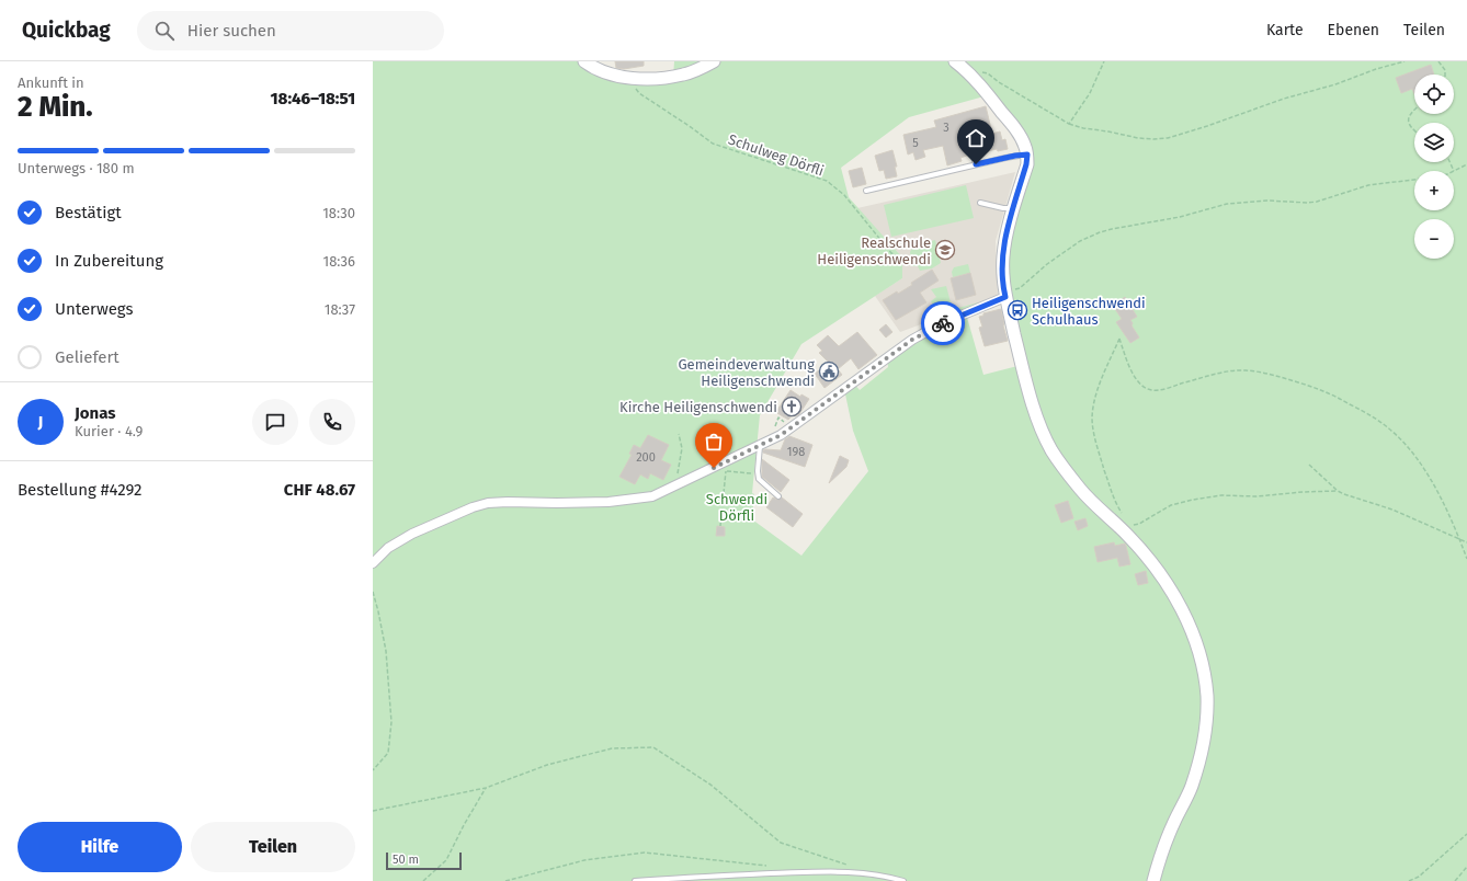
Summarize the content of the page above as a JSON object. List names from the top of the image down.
{
  "streets": {
    "path": ["Schulweg Dörfli"]
  },
  "parks": ["Schwendi Dörfli"],
  "places": {
    "school or university": ["Realschule Heiligenschwendi"],
    "bus stop": ["Heiligenschwendi Schulhaus"],
    "public building": ["Gemeindeverwaltung Heiligenschwendi"],
    "church": ["Kirche Heiligenschwendi"]
  },
  "house_numbers": [
    "3",
    "5",
    "198",
    "200"
  ],
  "scale_bar": "50 m",
  "page": {
    "header": "Quickbag",
    "search": "Hier suchen",
    "nav": ["Karte", "Ebenen", "Teilen"],
    "heading": ["2 Min.", "Ankunft in", "18:46–18:51"],
    "panel": [
      "Jonas",
      "Kurier · 4.9",
      "Bestellung #4292",
      "CHF 48.67"
    ],
    "map_buttons": ["+", "−"],
    "bar": "Unterwegs · 180 m",
    "list": [
      ["Bestätigt", "18:30"],
      ["In Zubereitung", "18:36"],
      ["Unterwegs", "18:37"],
      "Geliefert"
    ],
    "round": "J",
    "buttons": ["Hilfe", "Teilen"],
    "scale": "50 m"
  }
}
